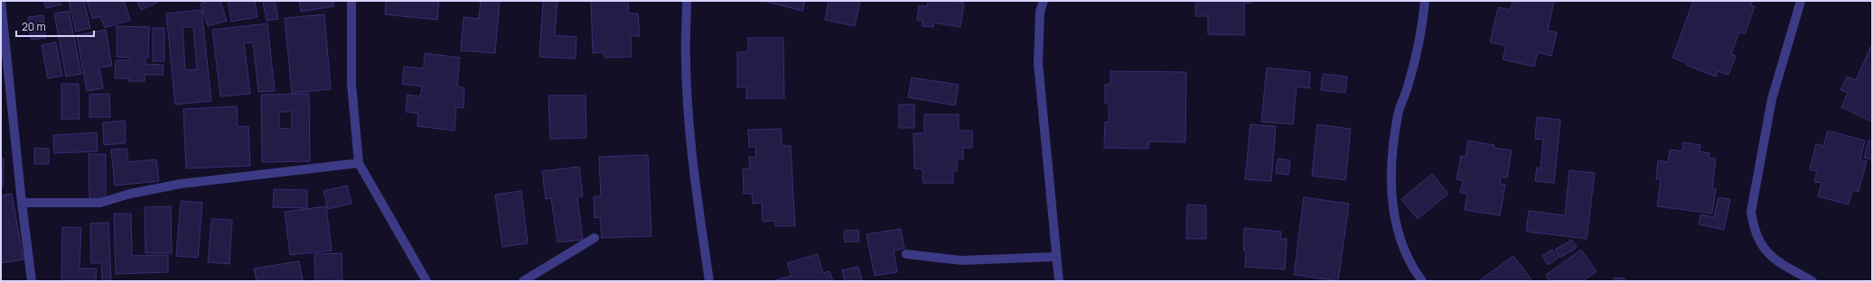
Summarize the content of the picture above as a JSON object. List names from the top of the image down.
{
  "scale_bar": "20 m"
}
